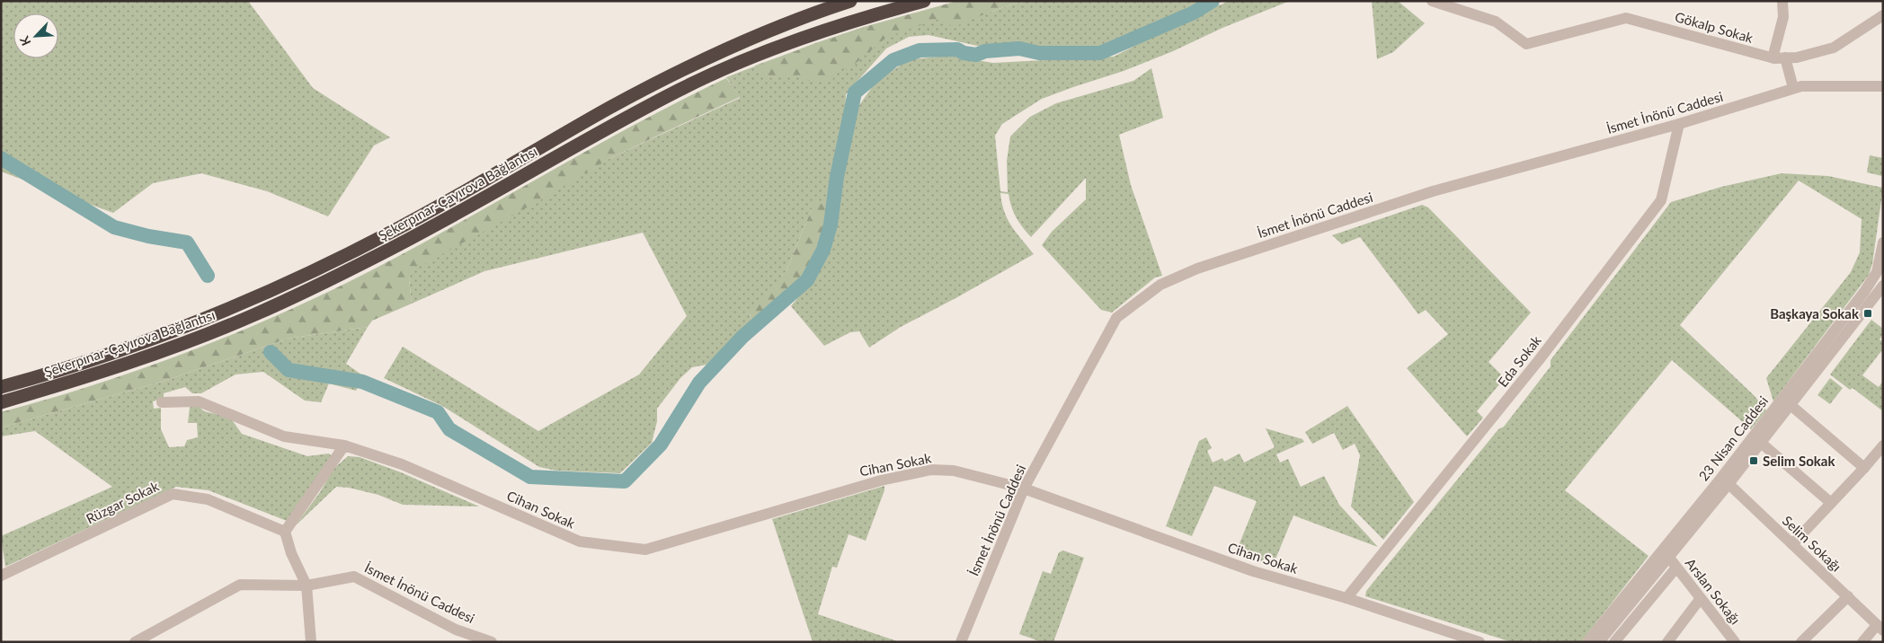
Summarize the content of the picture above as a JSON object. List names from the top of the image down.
{
  "streets": {
    "highway": ["Şekerpınar-Çayırova Bağlantısı"],
    "street": [
      "Gökalp Sokak",
      "İsmet İnönü Caddesi",
      "Eda Sokak",
      "23 Nisan Caddesi",
      "Cihan Sokak",
      "Rüzgar Sokak",
      "Selim Sokağı",
      "Arslan Sokağı"
    ]
  },
  "crossings": [
    ["İsmet İnönü Caddesi", "Eda Sokak"],
    ["İsmet İnönü Caddesi", "Cihan Sokak"],
    ["Eda Sokak", "Cihan Sokak"],
    ["23 Nisan Caddesi", "Selim Sokağı"],
    ["23 Nisan Caddesi", "Arslan Sokağı"]
  ],
  "places": {
    "transit": ["Başkaya Sokak", "Selim Sokak"]
  },
  "north": "bottom left"
}
